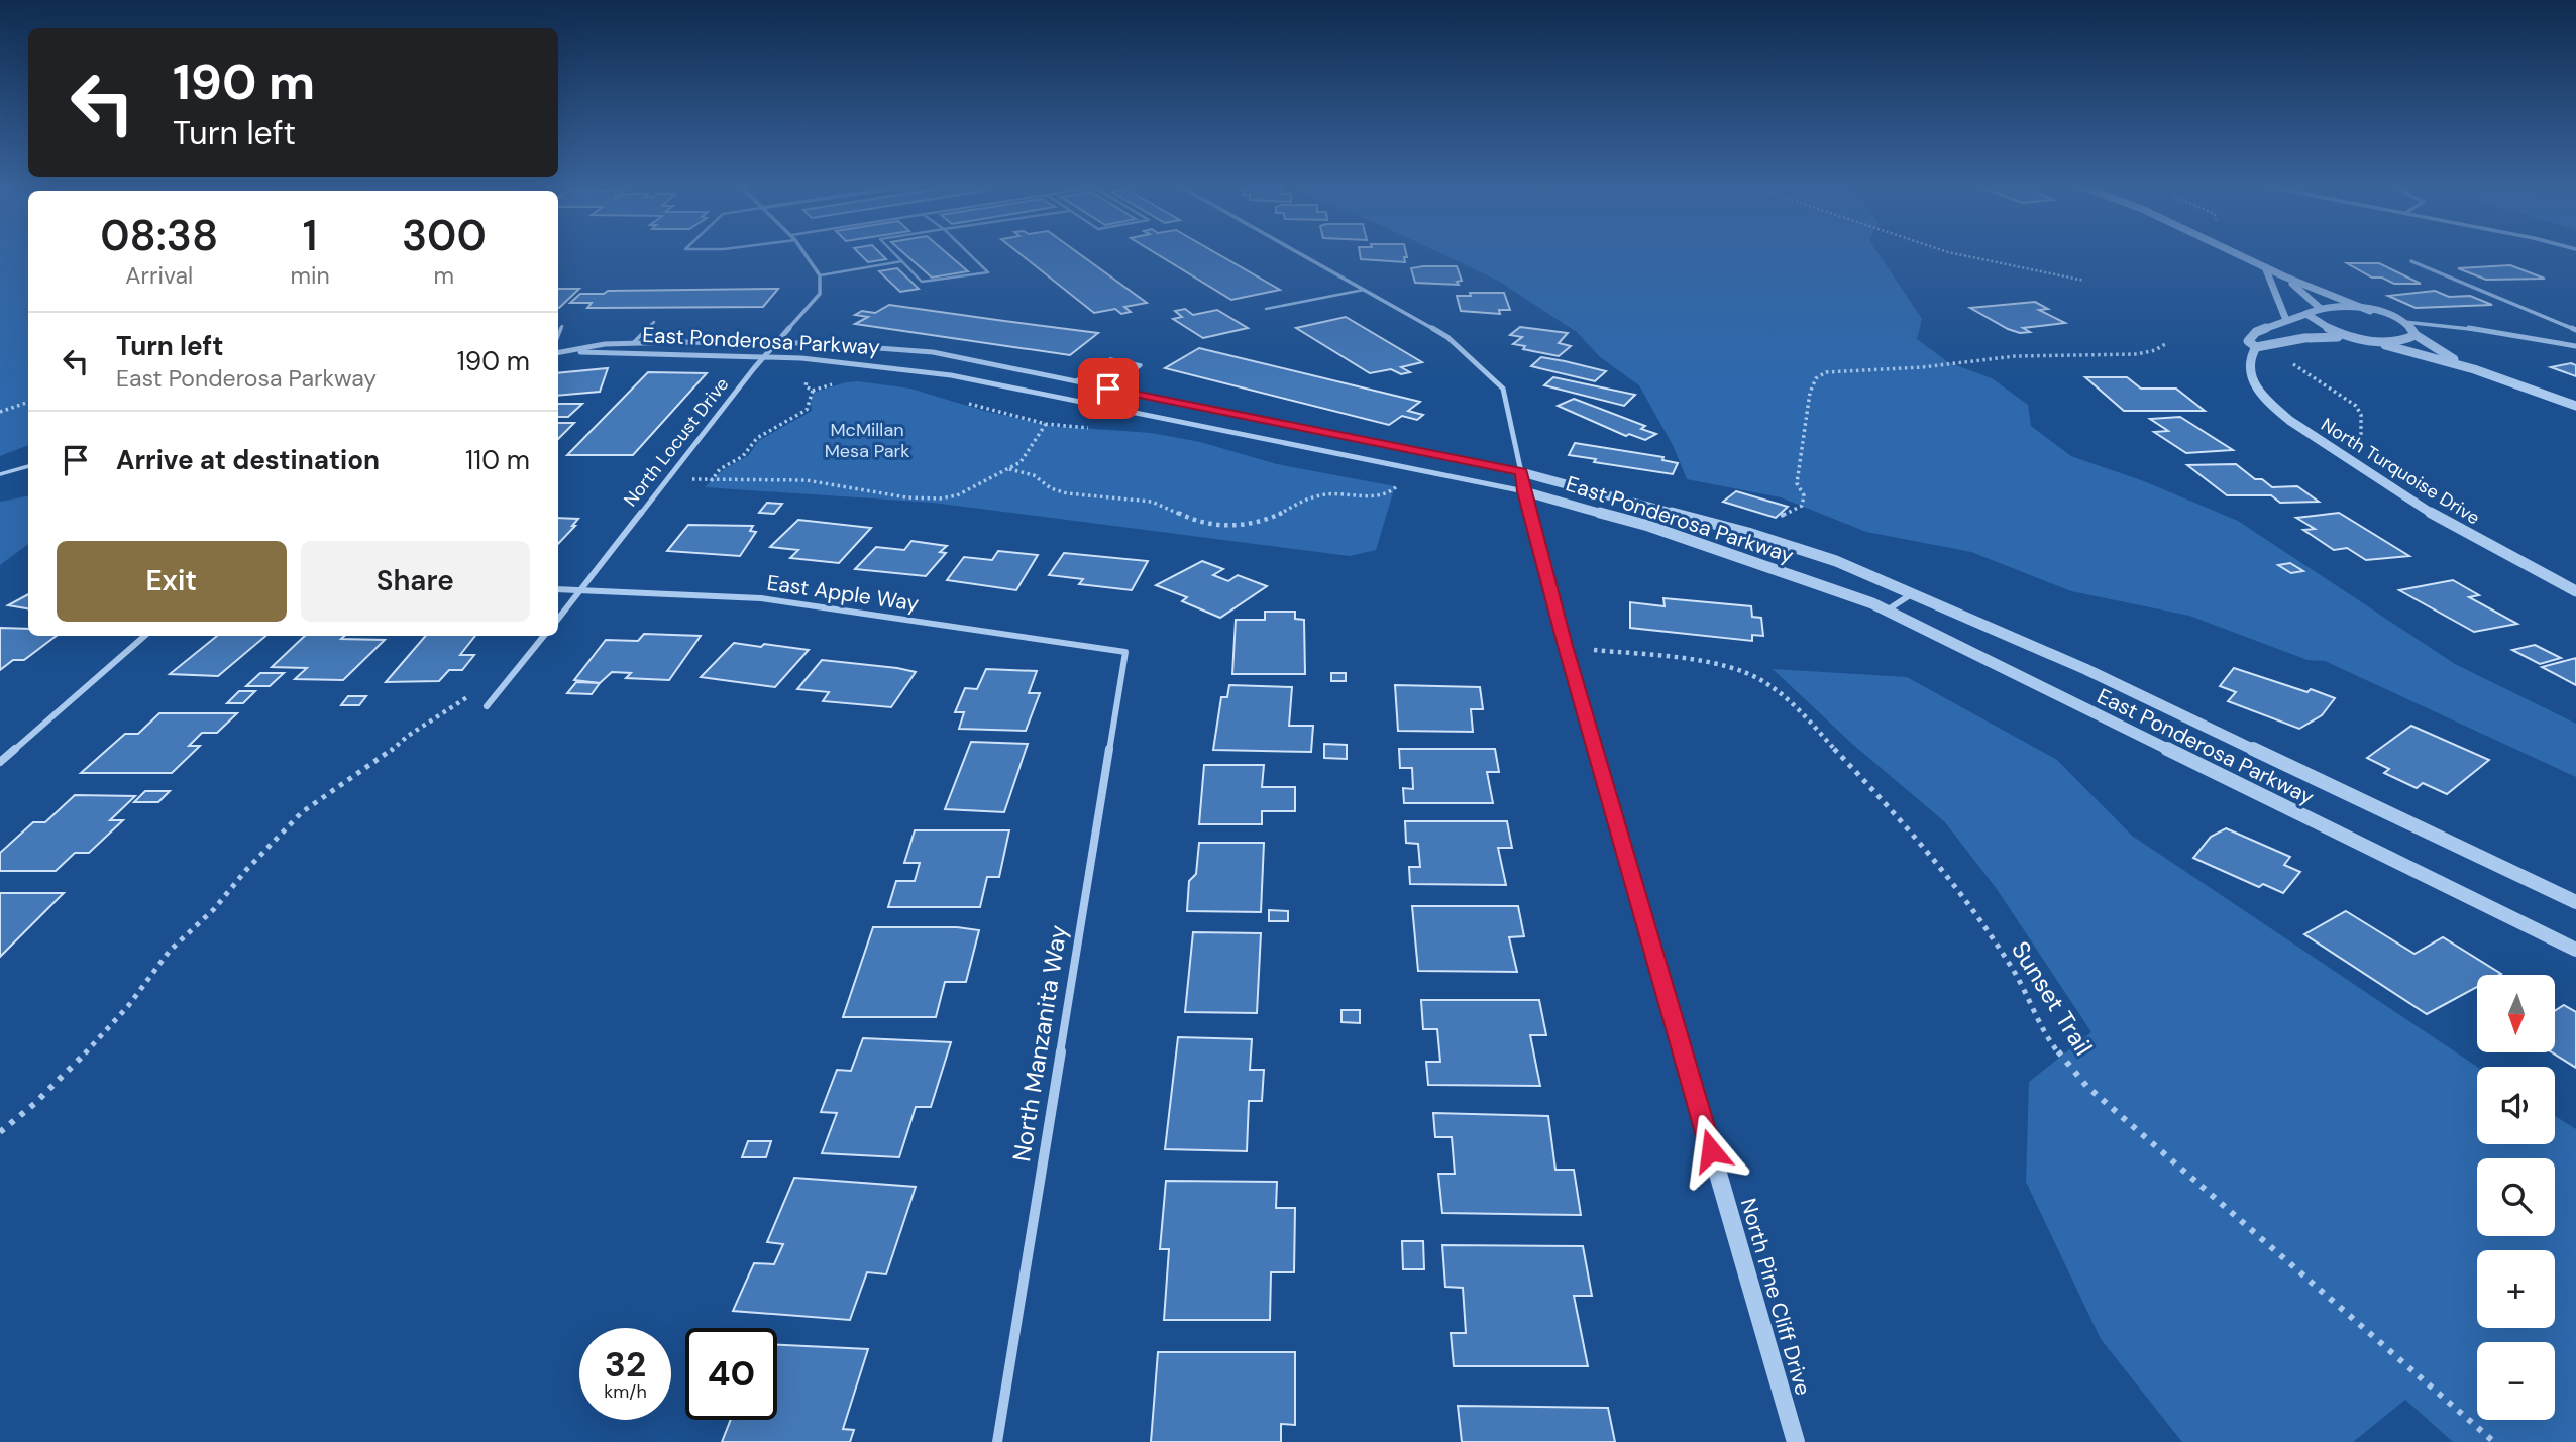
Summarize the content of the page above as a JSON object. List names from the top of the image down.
{
  "streets": {
    "street": [
      "East Ponderosa Parkway",
      "North Locust Drive",
      "North Turquoise Drive",
      "East Apple Way",
      "North Manzanita Way",
      "North Pine Cliff Drive"
    ],
    "path": ["Sunset Trail"]
  },
  "crossings": [
    ["East Ponderosa Parkway", "North Locust Drive"],
    ["East Ponderosa Parkway", "North Pine Cliff Drive"],
    ["North Locust Drive", "East Apple Way"],
    ["East Apple Way", "North Manzanita Way"]
  ],
  "parks": ["McMillan Mesa Park"],
  "north": "bottom",
  "page": {
    "turn": ["190 m", "Turn left"],
    "eta": [
      "08:38",
      "Arrival",
      "1",
      "min",
      "300",
      "m"
    ],
    "list": [
      {
        "name": "Turn left",
        "note": "East Ponderosa Parkway",
        "value": "190 m"
      },
      {
        "name": "Arrive at destination",
        "value": "110 m"
      }
    ],
    "buttons": ["Exit", "Share"],
    "map_buttons": ["+", "−"],
    "speed": "32 km/h",
    "limit": "40"
  }
}
